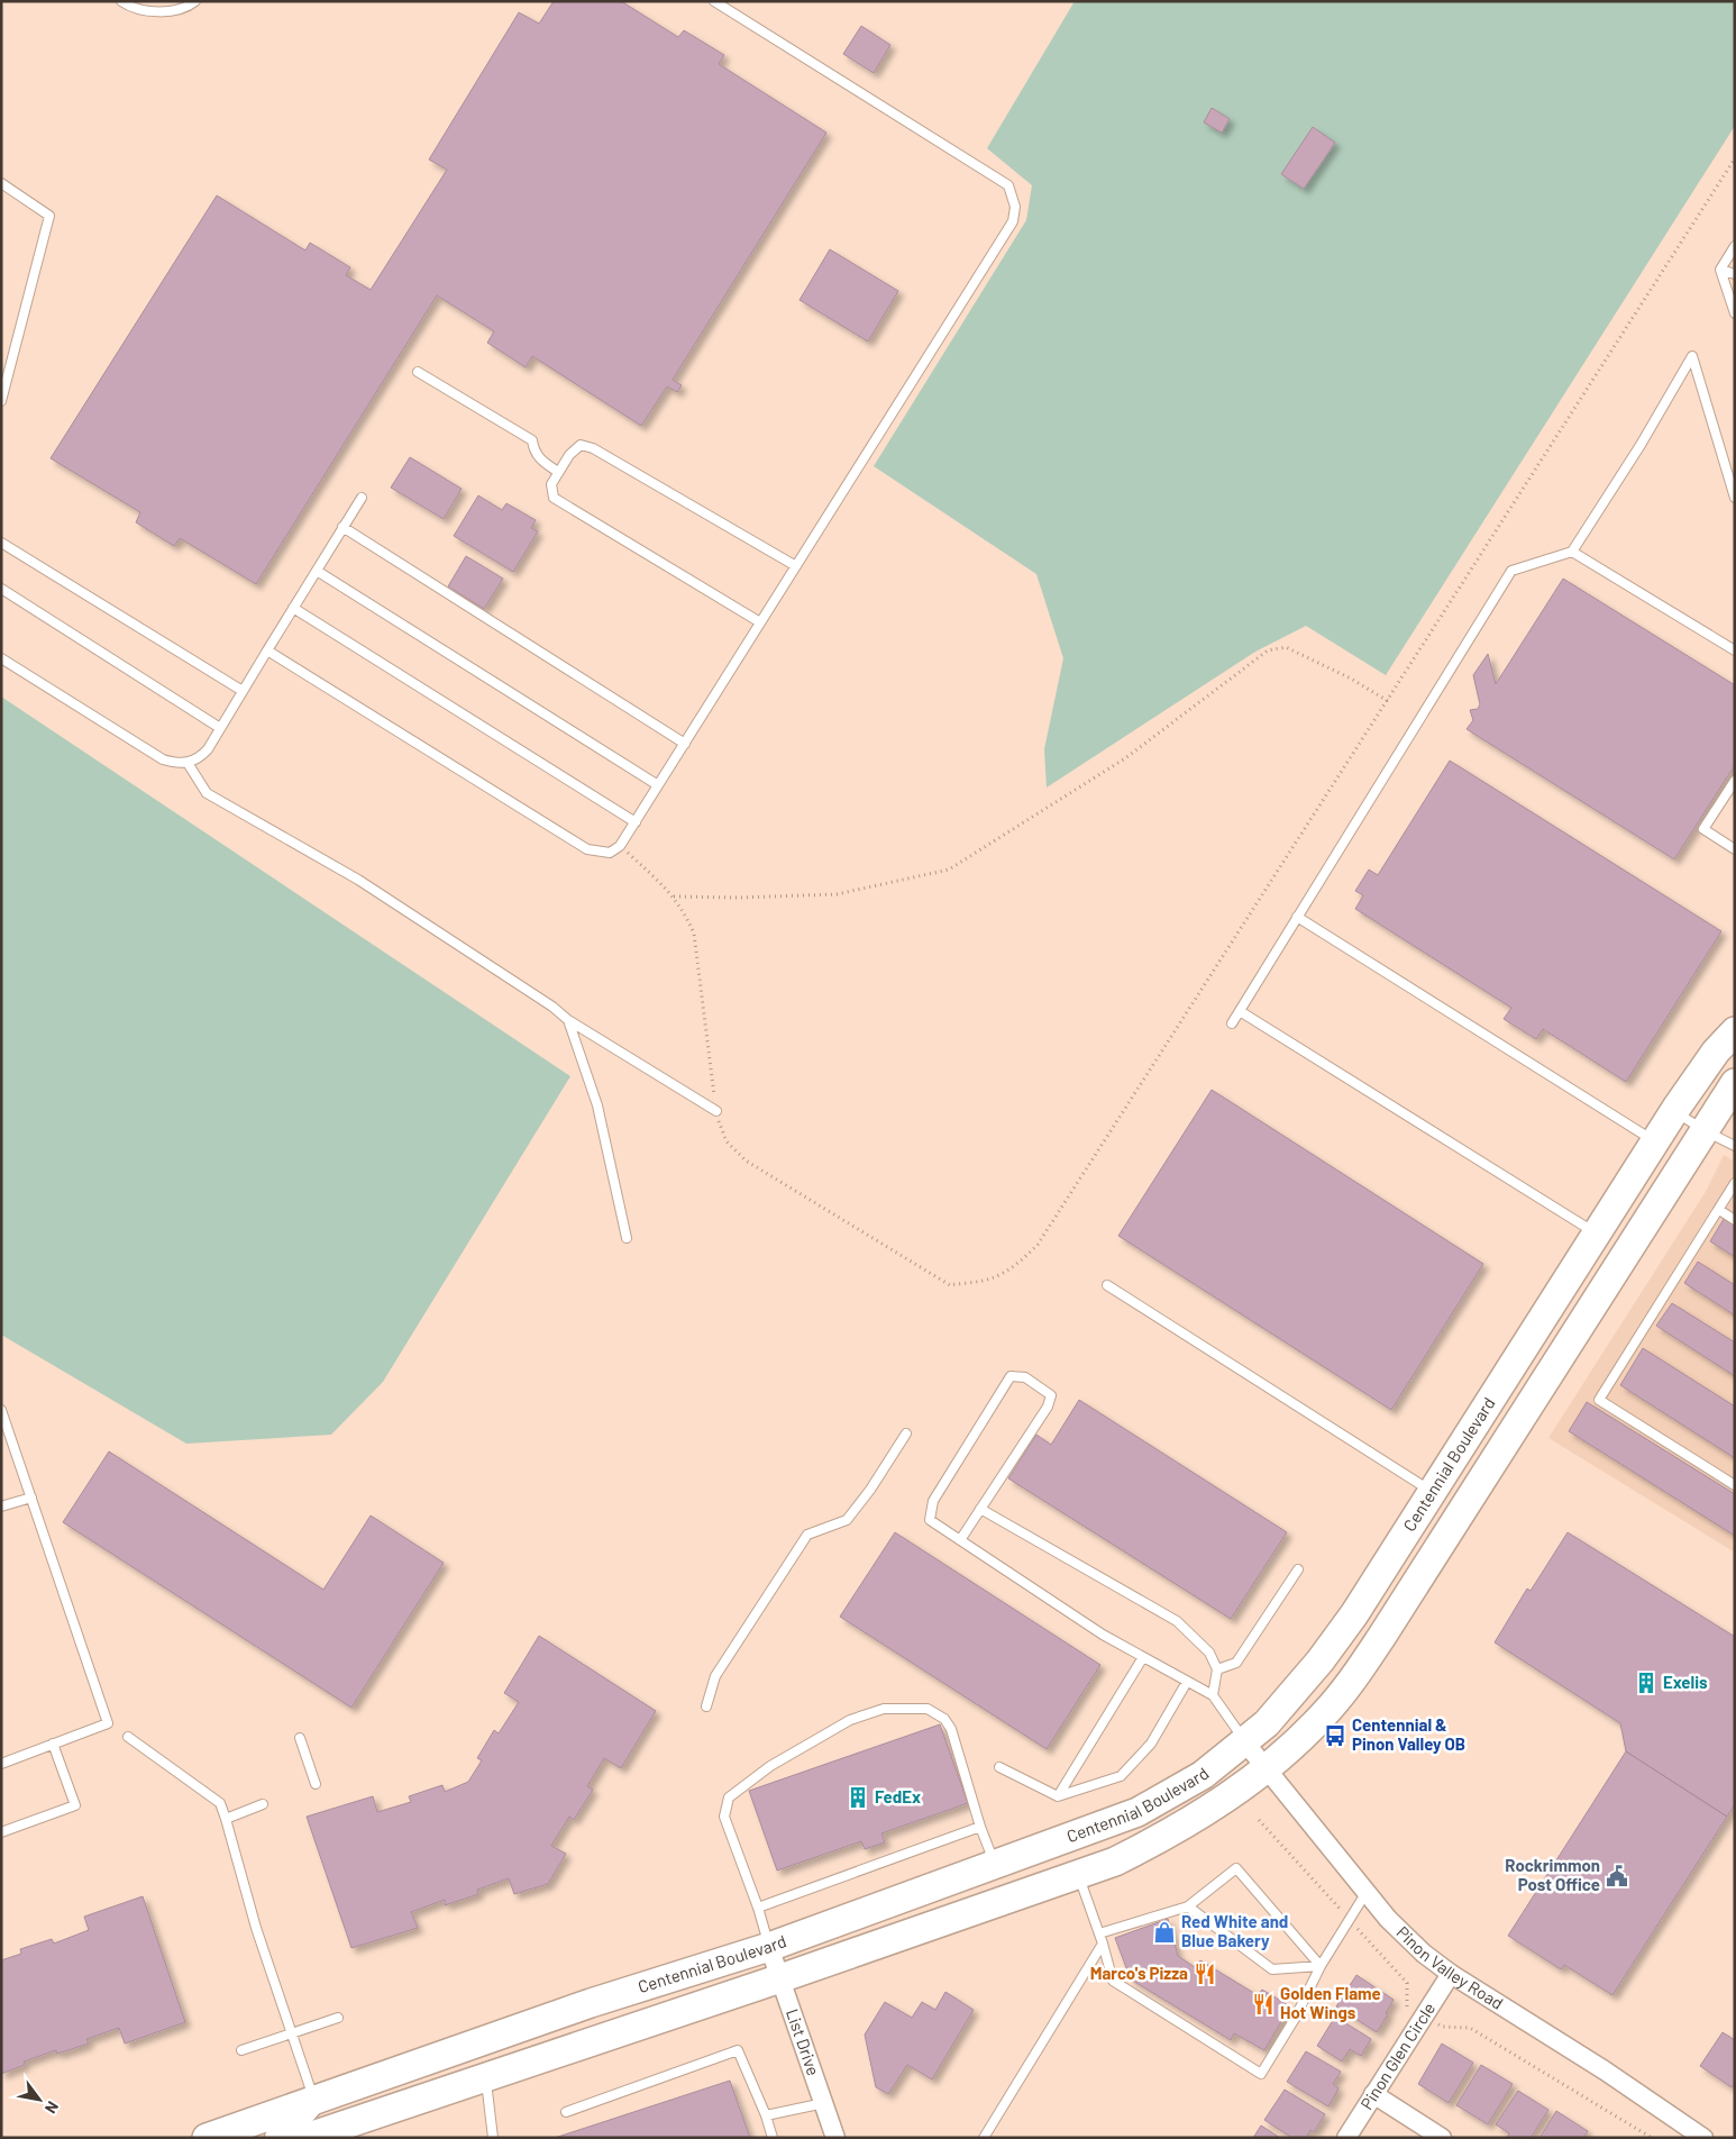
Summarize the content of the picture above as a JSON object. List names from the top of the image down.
{
  "streets": {
    "main road": ["Centennial Boulevard"],
    "street": ["Pinon Valley Road", "List Drive", "Pinon Glen Circle"]
  },
  "crossings": [
    ["Centennial Boulevard", "Pinon Valley Road"],
    ["Centennial Boulevard", "List Drive"],
    ["Pinon Valley Road", "Pinon Glen Circle"]
  ],
  "places": {
    "building": ["Exelis", "FedEx"],
    "bus stop": ["Centennial & Pinon Valley OB"],
    "public building": ["Rockrimmon Post Office"],
    "shop": ["Red White and Blue Bakery"],
    "restaurant": ["Marco's Pizza", "Golden Flame Hot Wings"]
  },
  "north": "bottom right"
}
